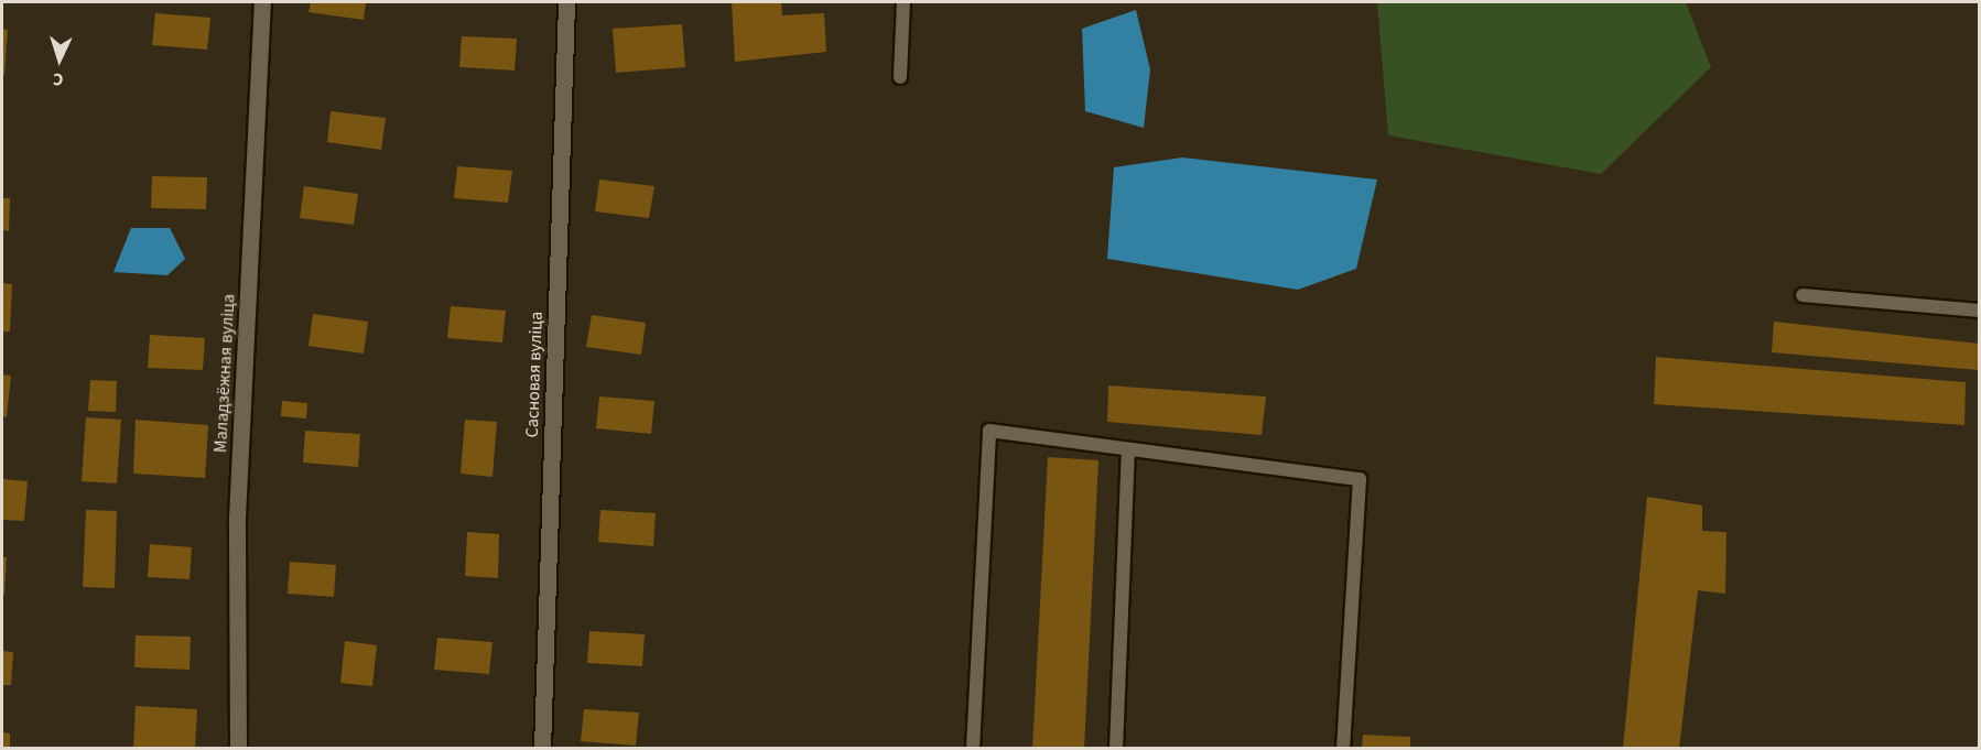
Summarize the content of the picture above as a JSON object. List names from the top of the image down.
{
  "streets": {
    "street": ["Маладзёжная вуліца", "Сасновая вуліца"]
  },
  "north": "bottom"
}
